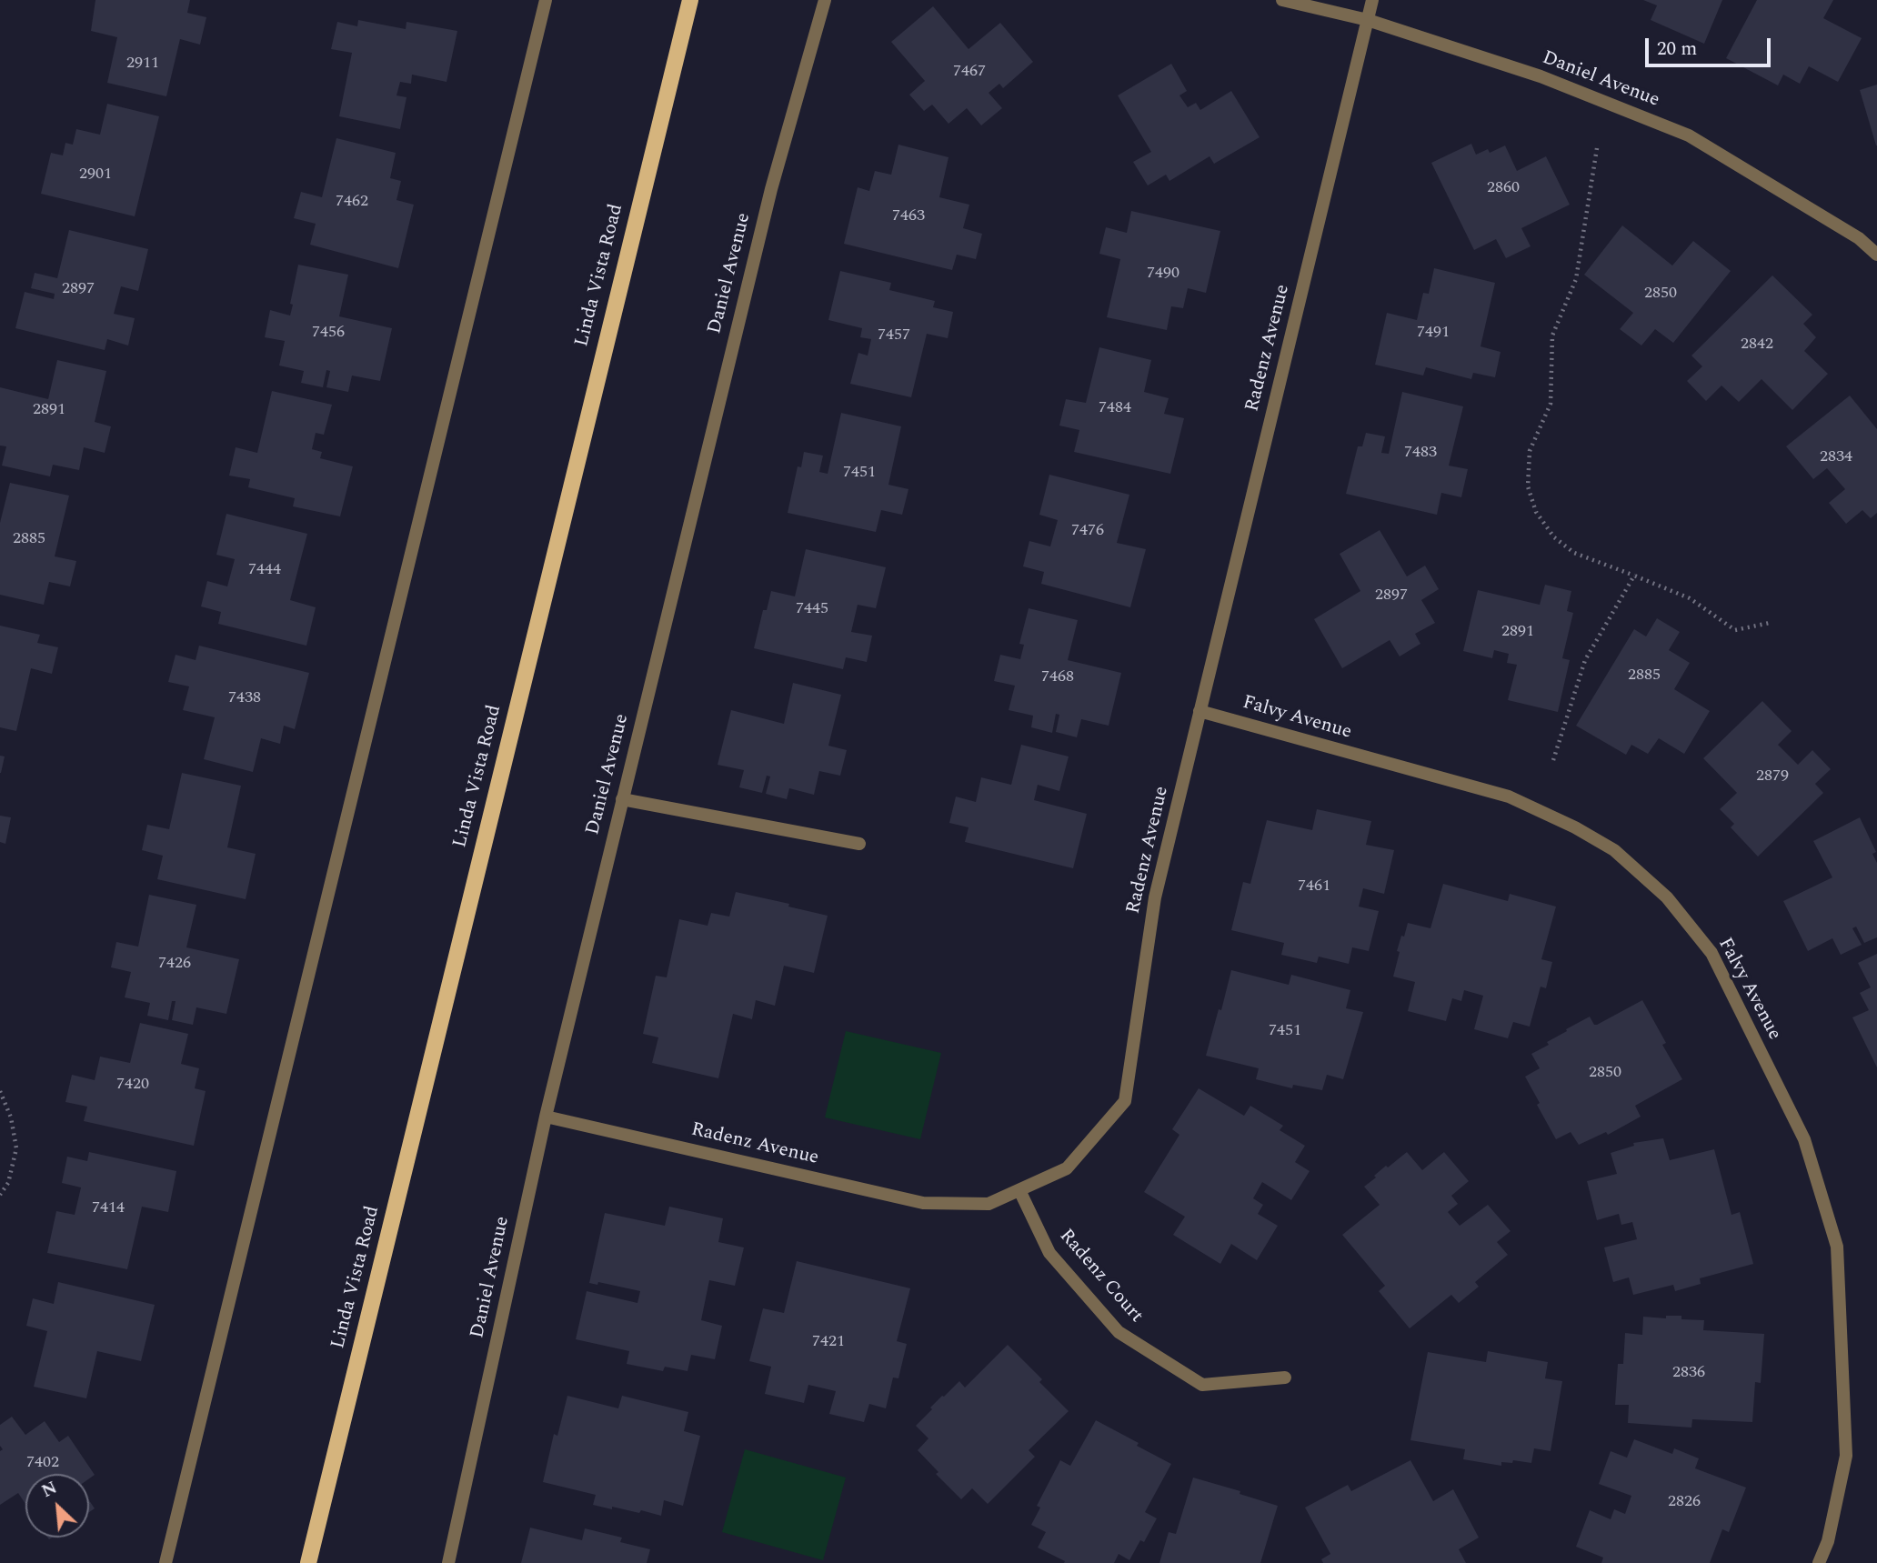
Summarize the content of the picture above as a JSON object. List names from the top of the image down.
{
  "streets": {
    "main road": ["Linda Vista Road"],
    "street": [
      "Daniel Avenue",
      "Radenz Avenue",
      "Falvy Avenue",
      "Radenz Court"
    ]
  },
  "crossings": [
    ["Daniel Avenue", "Radenz Avenue"],
    ["Radenz Avenue", "Falvy Avenue"],
    ["Radenz Avenue", "Radenz Court"]
  ],
  "house_numbers": [
    "2911",
    "7467",
    "2901",
    "2860",
    "7462",
    "7463",
    "7490",
    "2897",
    "2850",
    "7456",
    "7491",
    "7457",
    "2842",
    "7484",
    "2891",
    "7483",
    "2834",
    "7451",
    "7476",
    "2885",
    "7444",
    "2897",
    "7445",
    "2891",
    "2885",
    "7468",
    "7438",
    "2879",
    "7461",
    "7426",
    "7451",
    "2850",
    "7420",
    "7414",
    "7421",
    "2836",
    "7402",
    "2826"
  ],
  "scale_bar": "20 m",
  "north": "top left"
}
